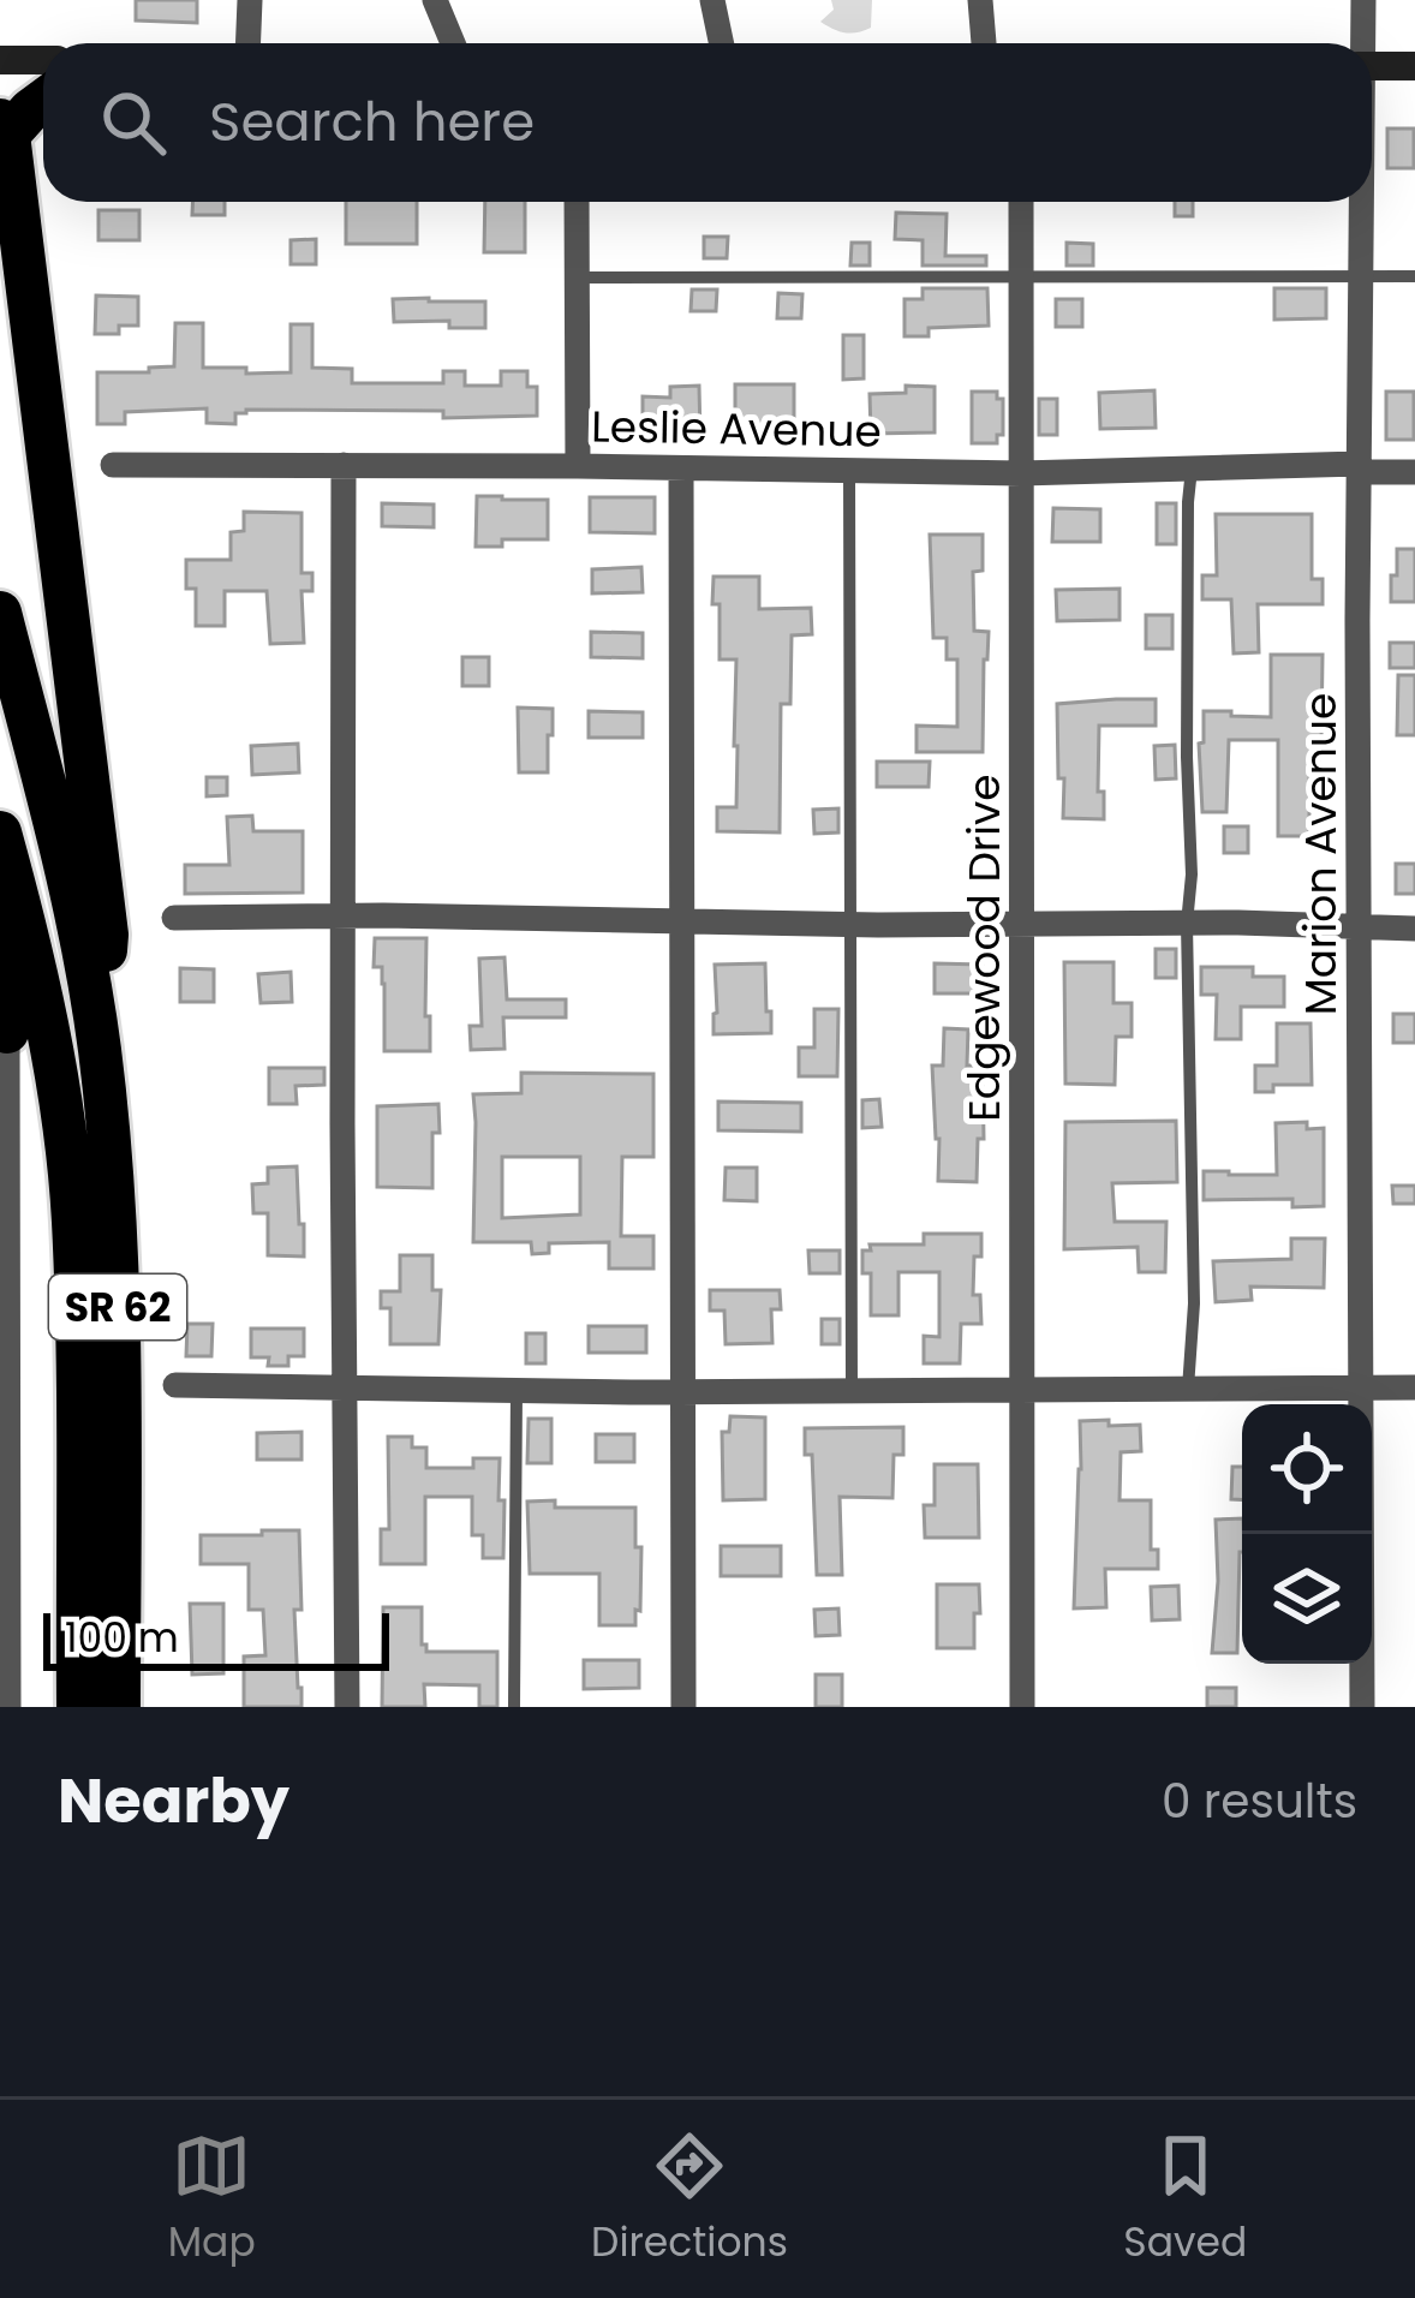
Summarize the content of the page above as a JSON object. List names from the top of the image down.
{
  "streets": {
    "highway": ["SR 62"],
    "street": ["Leslie Avenue", "Marion Avenue", "Edgewood Drive"]
  },
  "crossings": [
    ["Leslie Avenue", "Marion Avenue"],
    ["Leslie Avenue", "Edgewood Drive"]
  ],
  "scale_bar": "100 m",
  "page": {
    "search": "Search here",
    "scale": "100 m",
    "heading": ["Nearby", "0 results"],
    "nav": ["Map", "Directions", "Saved"]
  }
}
